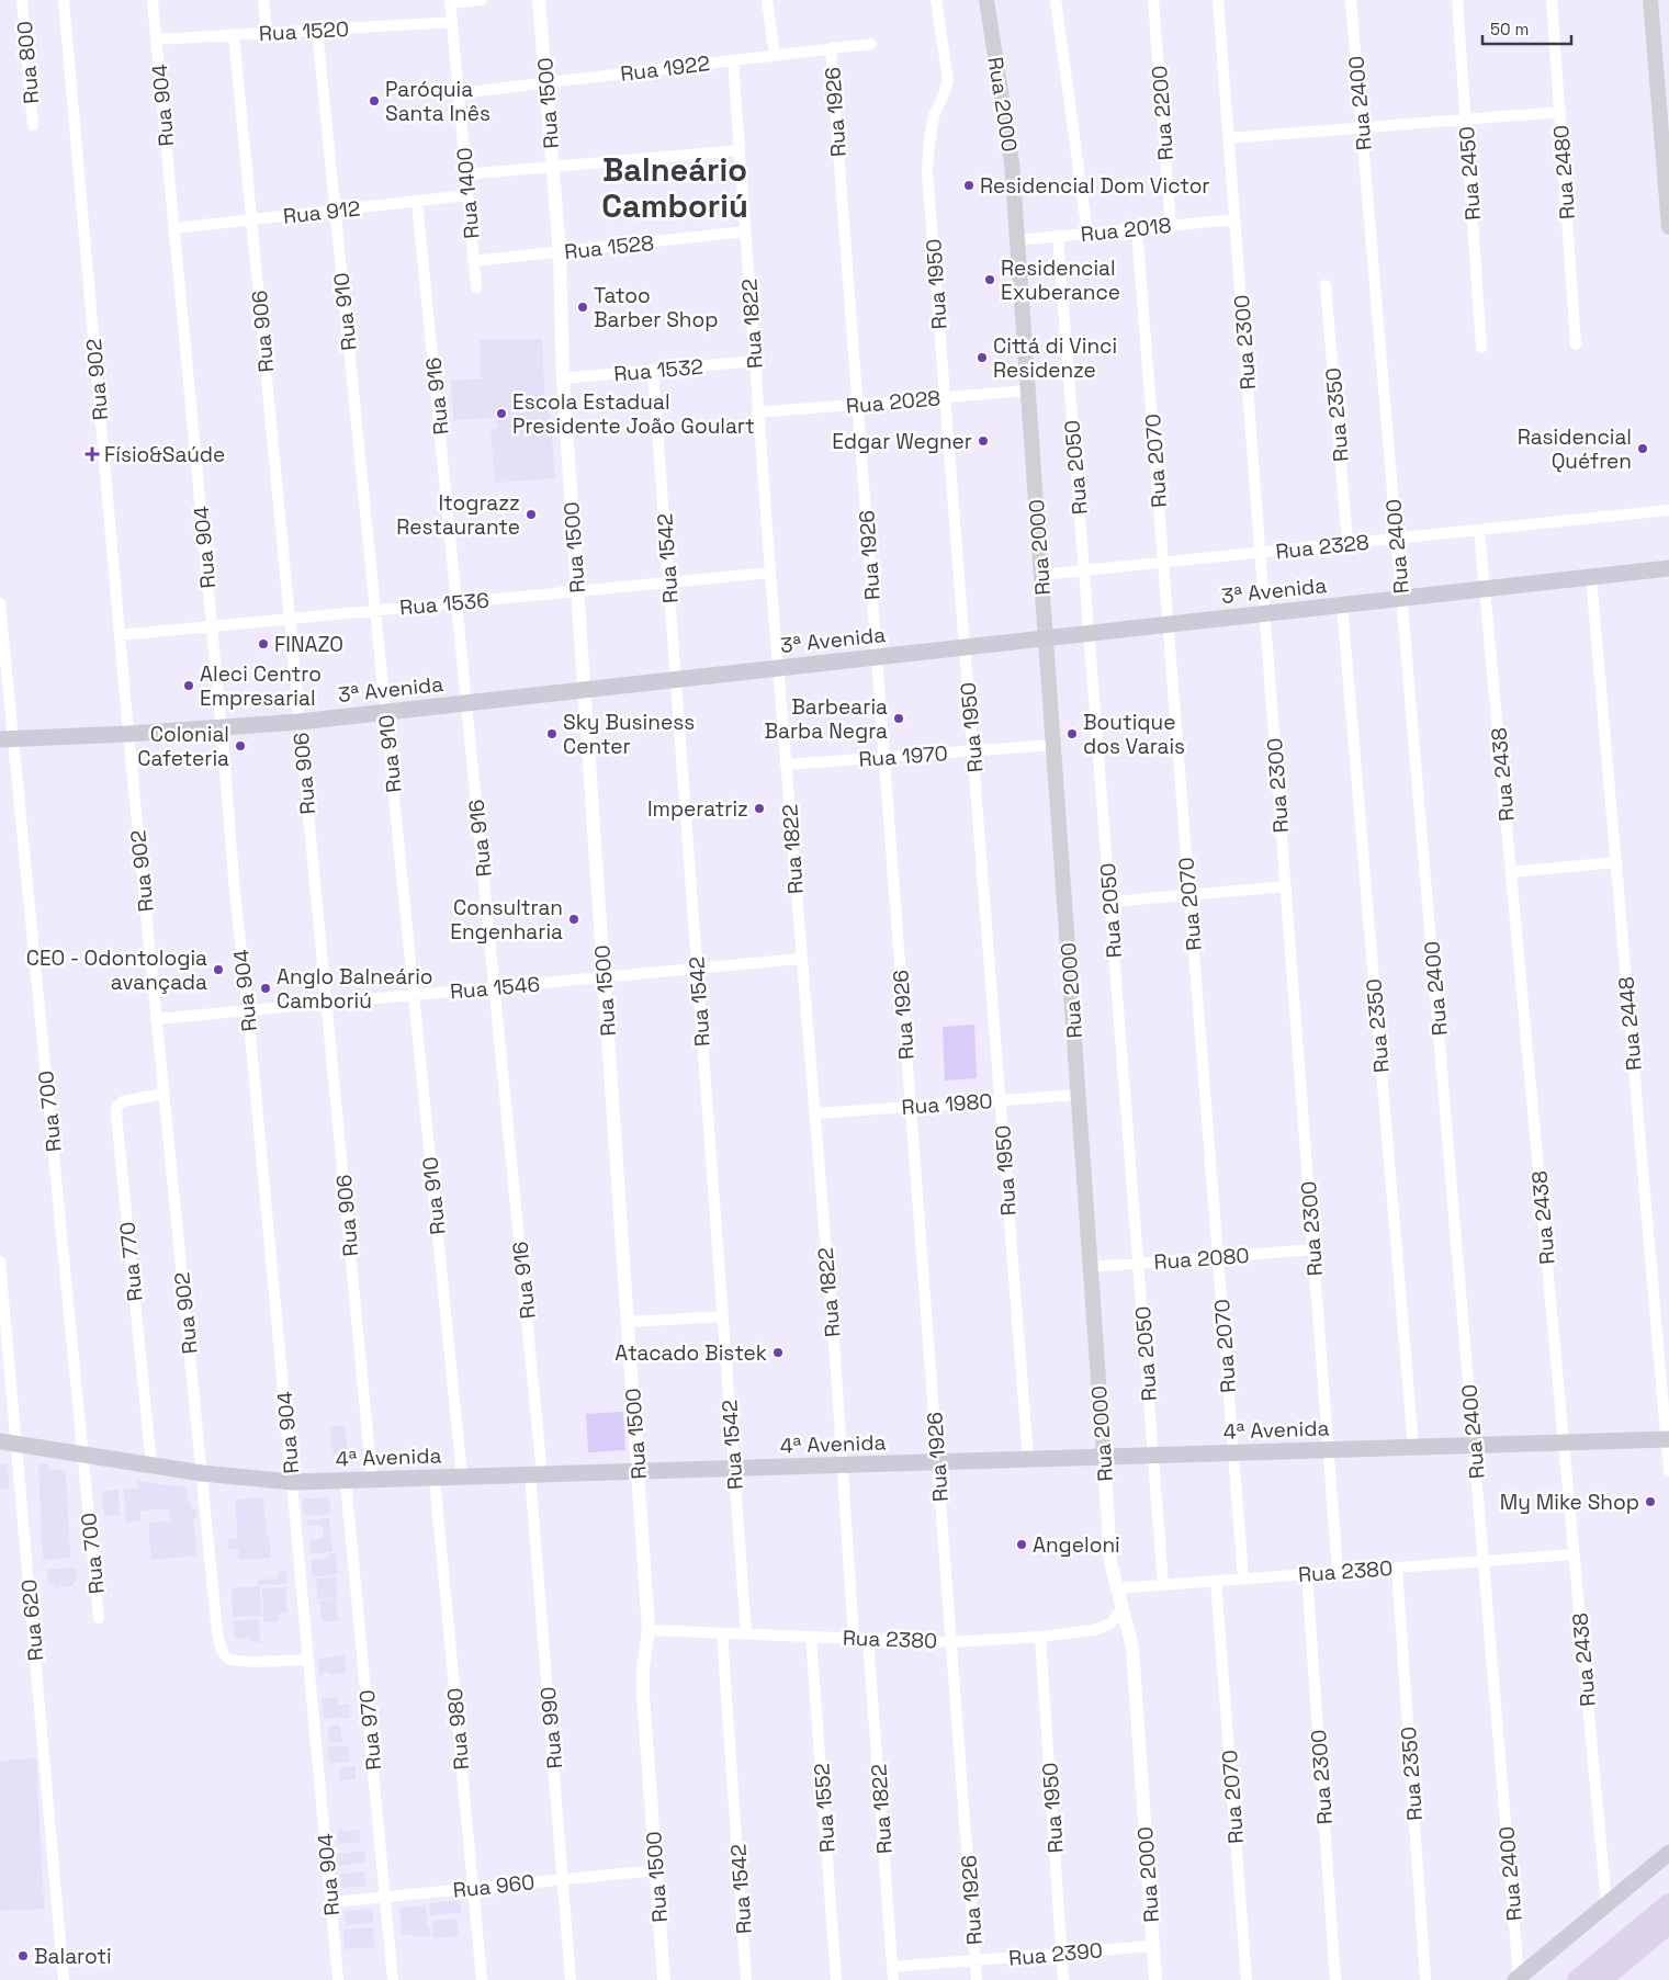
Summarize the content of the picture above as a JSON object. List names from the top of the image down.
{
  "streets": {
    "main road": ["Rua 2000", "3ª Avenida", "4ª Avenida"],
    "street": [
      "Rua 1520",
      "Rua 800",
      "Rua 1922",
      "Rua 1500",
      "Rua 2400",
      "Rua 904",
      "Rua 1926",
      "Rua 2200",
      "Rua 2480",
      "Rua 2450",
      "Rua 1400",
      "Rua 912",
      "Rua 2018",
      "Rua 1528",
      "Rua 1950",
      "Rua 910",
      "Rua 1822",
      "Rua 906",
      "Rua 2300",
      "Rua 1532",
      "Rua 902",
      "Rua 916",
      "Rua 2028",
      "Rua 2350",
      "Rua 2070",
      "Rua 2050",
      "Rua 2328",
      "Rua 1542",
      "Rua 1536",
      "Rua 1970",
      "Rua 2438",
      "Rua 1546",
      "Rua 2448",
      "Rua 1980",
      "Rua 700",
      "Rua 2080",
      "Rua 770",
      "Rua 2380",
      "Rua 620",
      "Rua 990",
      "Rua 980",
      "Rua 970",
      "Rua 1552",
      "Rua 960",
      "Rua 2390"
    ]
  },
  "crossings": [
    ["Rua 1520", "Rua 904"],
    ["Rua 1520", "Rua 1400"],
    ["Rua 1520", "Rua 910"],
    ["Rua 1520", "Rua 906"],
    ["Rua 1922", "Rua 1500"],
    ["Rua 1922", "Rua 1926"],
    ["Rua 1922", "Rua 1400"],
    ["Rua 1922", "Rua 1822"],
    ["Rua 1500", "Rua 1528"],
    ["Rua 1500", "Rua 1532"],
    ["Rua 1500", "3ª Avenida"],
    ["Rua 1500", "Rua 1536"],
    ["Rua 1500", "Rua 1546"],
    ["Rua 1500", "4ª Avenida"],
    ["Rua 1500", "Rua 2380"],
    ["Rua 1500", "Rua 960"],
    ["Rua 2400", "Rua 2328"],
    ["Rua 2400", "3ª Avenida"],
    ["Rua 2400", "4ª Avenida"],
    ["Rua 2400", "Rua 2380"],
    ["Rua 2000", "Rua 2018"],
    ["Rua 2000", "Rua 2028"],
    ["Rua 2000", "Rua 2328"],
    ["Rua 2000", "3ª Avenida"],
    ["Rua 2000", "Rua 1970"],
    ["Rua 2000", "Rua 1980"],
    ["Rua 2000", "Rua 2080"],
    ["Rua 2000", "4ª Avenida"],
    ["Rua 2000", "Rua 2380"],
    ["Rua 2000", "Rua 2390"],
    ["Rua 904", "Rua 912"],
    ["Rua 904", "Rua 902"],
    ["Rua 904", "3ª Avenida"],
    ["Rua 904", "Rua 1536"],
    ["Rua 904", "Rua 1546"],
    ["Rua 904", "4ª Avenida"],
    ["Rua 904", "Rua 960"],
    ["Rua 1926", "Rua 2028"],
    ["Rua 1926", "3ª Avenida"],
    ["Rua 1926", "Rua 1970"],
    ["Rua 1926", "Rua 1980"],
    ["Rua 1926", "4ª Avenida"],
    ["Rua 1926", "Rua 2380"],
    ["Rua 1926", "Rua 2390"],
    ["Rua 2200", "Rua 2018"],
    ["Rua 1400", "Rua 912"],
    ["Rua 1400", "Rua 1528"],
    ["Rua 912", "Rua 910"],
    ["Rua 912", "Rua 906"],
    ["Rua 912", "Rua 916"],
    ["Rua 2018", "Rua 2300"],
    ["Rua 2018", "Rua 2070"],
    ["Rua 2018", "Rua 2050"],
    ["Rua 1528", "Rua 1822"],
    ["Rua 1950", "Rua 2028"],
    ["Rua 1950", "3ª Avenida"],
    ["Rua 1950", "Rua 1970"],
    ["Rua 1950", "Rua 1980"],
    ["Rua 1950", "4ª Avenida"],
    ["Rua 1950", "Rua 2380"],
    ["Rua 1950", "Rua 2390"],
    ["Rua 910", "3ª Avenida"],
    ["Rua 910", "Rua 1536"],
    ["Rua 910", "Rua 1546"],
    ["Rua 910", "4ª Avenida"],
    ["Rua 1822", "Rua 1532"],
    ["Rua 1822", "Rua 2028"],
    ["Rua 1822", "3ª Avenida"],
    ["Rua 1822", "Rua 1536"],
    ["Rua 1822", "Rua 1970"],
    ["Rua 1822", "Rua 1546"],
    ["Rua 1822", "Rua 1980"],
    ["Rua 1822", "4ª Avenida"],
    ["Rua 1822", "Rua 2380"],
    ["Rua 1822", "Rua 2390"],
    ["Rua 906", "3ª Avenida"],
    ["Rua 906", "Rua 1536"],
    ["Rua 906", "Rua 1546"],
    ["Rua 906", "4ª Avenida"],
    ["Rua 2300", "Rua 2328"],
    ["Rua 2300", "3ª Avenida"],
    ["Rua 2300", "Rua 2080"],
    ["Rua 2300", "4ª Avenida"],
    ["Rua 2300", "Rua 2380"],
    ["Rua 1532", "Rua 1542"],
    ["Rua 902", "3ª Avenida"],
    ["Rua 902", "Rua 1536"],
    ["Rua 902", "Rua 1546"],
    ["Rua 902", "Rua 770"],
    ["Rua 902", "4ª Avenida"],
    ["Rua 916", "3ª Avenida"],
    ["Rua 916", "Rua 1536"],
    ["Rua 916", "Rua 1546"],
    ["Rua 916", "4ª Avenida"],
    ["Rua 916", "Rua 990"],
    ["Rua 2350", "Rua 2328"],
    ["Rua 2350", "3ª Avenida"],
    ["Rua 2350", "4ª Avenida"],
    ["Rua 2350", "Rua 2380"],
    ["Rua 2070", "Rua 2328"],
    ["Rua 2070", "3ª Avenida"],
    ["Rua 2070", "Rua 2080"],
    ["Rua 2070", "4ª Avenida"],
    ["Rua 2070", "Rua 2380"],
    ["Rua 2050", "Rua 2328"],
    ["Rua 2050", "3ª Avenida"],
    ["Rua 2050", "Rua 2080"],
    ["Rua 2050", "4ª Avenida"],
    ["Rua 2050", "Rua 2380"],
    ["Rua 2328", "Rua 2438"],
    ["Rua 1542", "3ª Avenida"],
    ["Rua 1542", "Rua 1536"],
    ["Rua 1542", "Rua 1546"],
    ["Rua 1542", "4ª Avenida"],
    ["Rua 1542", "Rua 2380"],
    ["3ª Avenida", "Rua 2438"],
    ["3ª Avenida", "Rua 2448"],
    ["3ª Avenida", "Rua 700"],
    ["Rua 2438", "4ª Avenida"],
    ["Rua 2438", "Rua 2380"],
    ["Rua 2448", "4ª Avenida"],
    ["Rua 700", "4ª Avenida"],
    ["Rua 770", "4ª Avenida"],
    ["4ª Avenida", "Rua 620"],
    ["4ª Avenida", "Rua 990"],
    ["4ª Avenida", "Rua 980"],
    ["4ª Avenida", "Rua 970"],
    ["Rua 2380", "Rua 1552"],
    ["Rua 990", "Rua 960"],
    ["Rua 980", "Rua 960"],
    ["Rua 970", "Rua 960"]
  ],
  "districts": ["Balneário Camboriú"],
  "places": {
    "other": [
      "Paróquia Santa Inês",
      "Residencial Dom Victor",
      "Residencial Exuberance",
      "Tatoo Barber Shop",
      "Cittá di Vinci Residenze",
      "Escola Estadual Presidente João Goulart",
      "Edgar Wegner",
      "Rasidencial Quéfren",
      "Itograzz Restaurante",
      "FINAZO",
      "Aleci Centro Empresarial",
      "Barbearia Barba Negra",
      "Sky Business Center",
      "Boutique dos Varais",
      "Colonial Cafeteria",
      "Imperatriz",
      "Consultran Engenharia",
      "CEO - Odontologia avançada",
      "Anglo Balneário Camboriú",
      "Atacado Bistek",
      "My Mike Shop",
      "Angeloni",
      "Balaroti"
    ],
    "health": ["Físio&Saúde"]
  },
  "scale_bar": "50 m"
}
